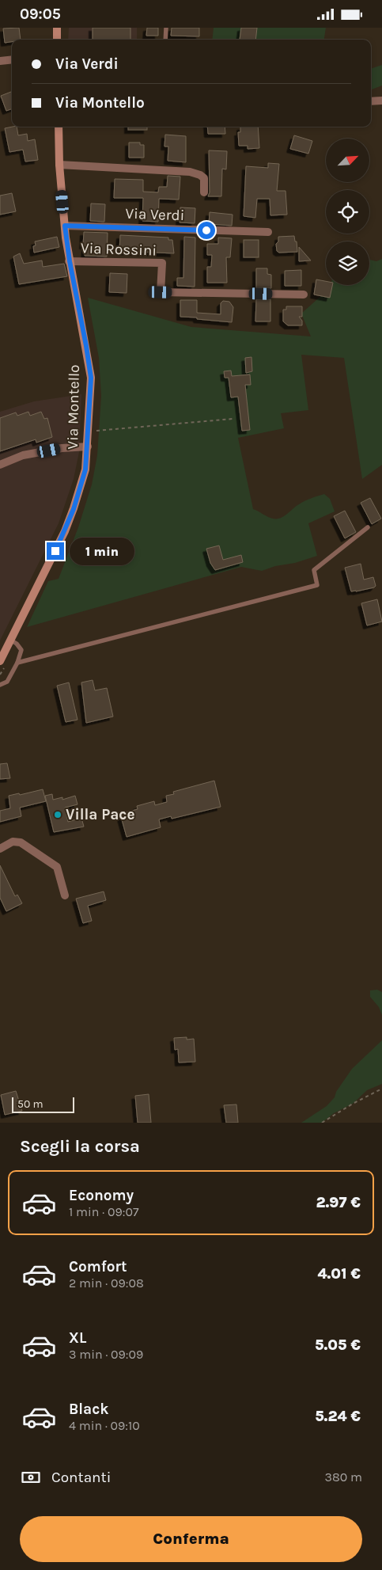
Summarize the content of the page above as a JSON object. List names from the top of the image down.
{
  "streets": {
    "main road": ["Via Montello"],
    "street": ["Via Verdi", "Via Rossini"]
  },
  "crossings": [
    ["Via Verdi", "Via Montello"],
    ["Via Rossini", "Via Montello"]
  ],
  "places": ["Villa Pace"],
  "scale_bar": "50 m",
  "north": "top right",
  "page": {
    "status": "09:05",
    "banner": ["Via Verdi", "Via Montello"],
    "bubble": "1 min",
    "scale": "50 m",
    "heading": "Scegli la corsa",
    "list": [
      {
        "name": "Economy",
        "note": "1 min · 09:07",
        "value": "2.97 €"
      },
      {
        "name": "Comfort",
        "note": "2 min · 09:08",
        "value": "4.01 €"
      },
      {
        "name": "XL",
        "note": "3 min · 09:09",
        "value": "5.05 €"
      },
      {
        "name": "Black",
        "note": "4 min · 09:10",
        "value": "5.24 €"
      }
    ],
    "pay": ["Contanti", "380 m"],
    "buttons": "Conferma"
  }
}
